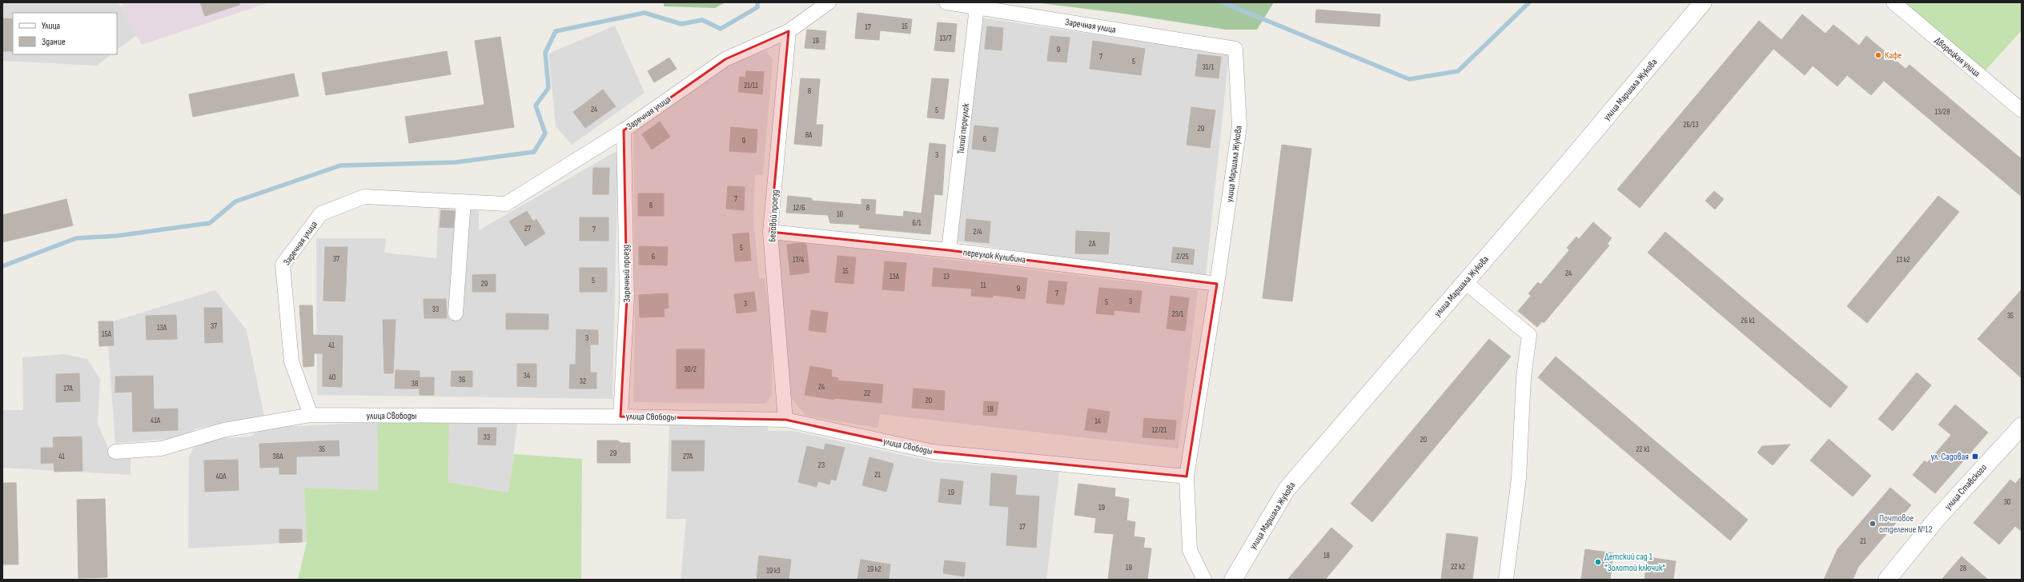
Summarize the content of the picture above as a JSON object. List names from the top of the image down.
{
  "streets": {
    "street": [
      "Заречная улица",
      "Дворецкая улица",
      "улица Маршала Жукова",
      "Тихий переулок",
      "Беговой проезд",
      "переулок Кулибина",
      "Заречный проезд",
      "улица Свободы",
      "улица Ставского"
    ]
  },
  "crossings": [
    ["Заречная улица", "улица Маршала Жукова"],
    ["Заречная улица", "Тихий переулок"],
    ["Заречная улица", "Беговой проезд"],
    ["Заречная улица", "Заречный проезд"],
    ["Заречная улица", "улица Свободы"],
    ["улица Маршала Жукова", "переулок Кулибина"],
    ["улица Маршала Жукова", "улица Свободы"],
    ["Тихий переулок", "переулок Кулибина"],
    ["Беговой проезд", "переулок Кулибина"],
    ["Беговой проезд", "улица Свободы"],
    ["Заречный проезд", "улица Свободы"]
  ],
  "places": {
    "other": ["Кафе", "Почтовое отделение №12", "Детский сад 1 \"Золотой ключик\""],
    "transit": ["ул. Садовая"]
  },
  "house_numbers": [
    "15",
    "17",
    "13/7",
    "19",
    "9",
    "7",
    "5",
    "31/1",
    "21/11",
    "8",
    "24",
    "5",
    "13/28",
    "26/13",
    "29",
    "8А",
    "6",
    "9",
    "3",
    "7",
    "8",
    "12/6",
    "8",
    "10",
    "6/1",
    "27",
    "7",
    "2/4",
    "2А",
    "5",
    "6",
    "2/25",
    "37",
    "17/4",
    "13 к2",
    "15",
    "24",
    "13А",
    "13",
    "5",
    "29",
    "11",
    "9",
    "7",
    "3",
    "5",
    "3",
    "33",
    "23/1",
    "35",
    "26 к1",
    "37",
    "13А",
    "15А",
    "3",
    "41",
    "30/2",
    "34",
    "40",
    "36",
    "32",
    "38",
    "24",
    "17А",
    "22",
    "20",
    "18",
    "41А",
    "14",
    "12/21",
    "33",
    "20",
    "35",
    "22 к1",
    "29",
    "41",
    "38А",
    "27А",
    "23",
    "21",
    "40А",
    "19",
    "30",
    "19",
    "17",
    "21",
    "18",
    "22 к2",
    "19",
    "28",
    "19 к2",
    "19 к3"
  ],
  "legend": ["Улица", "Здание"]
}
